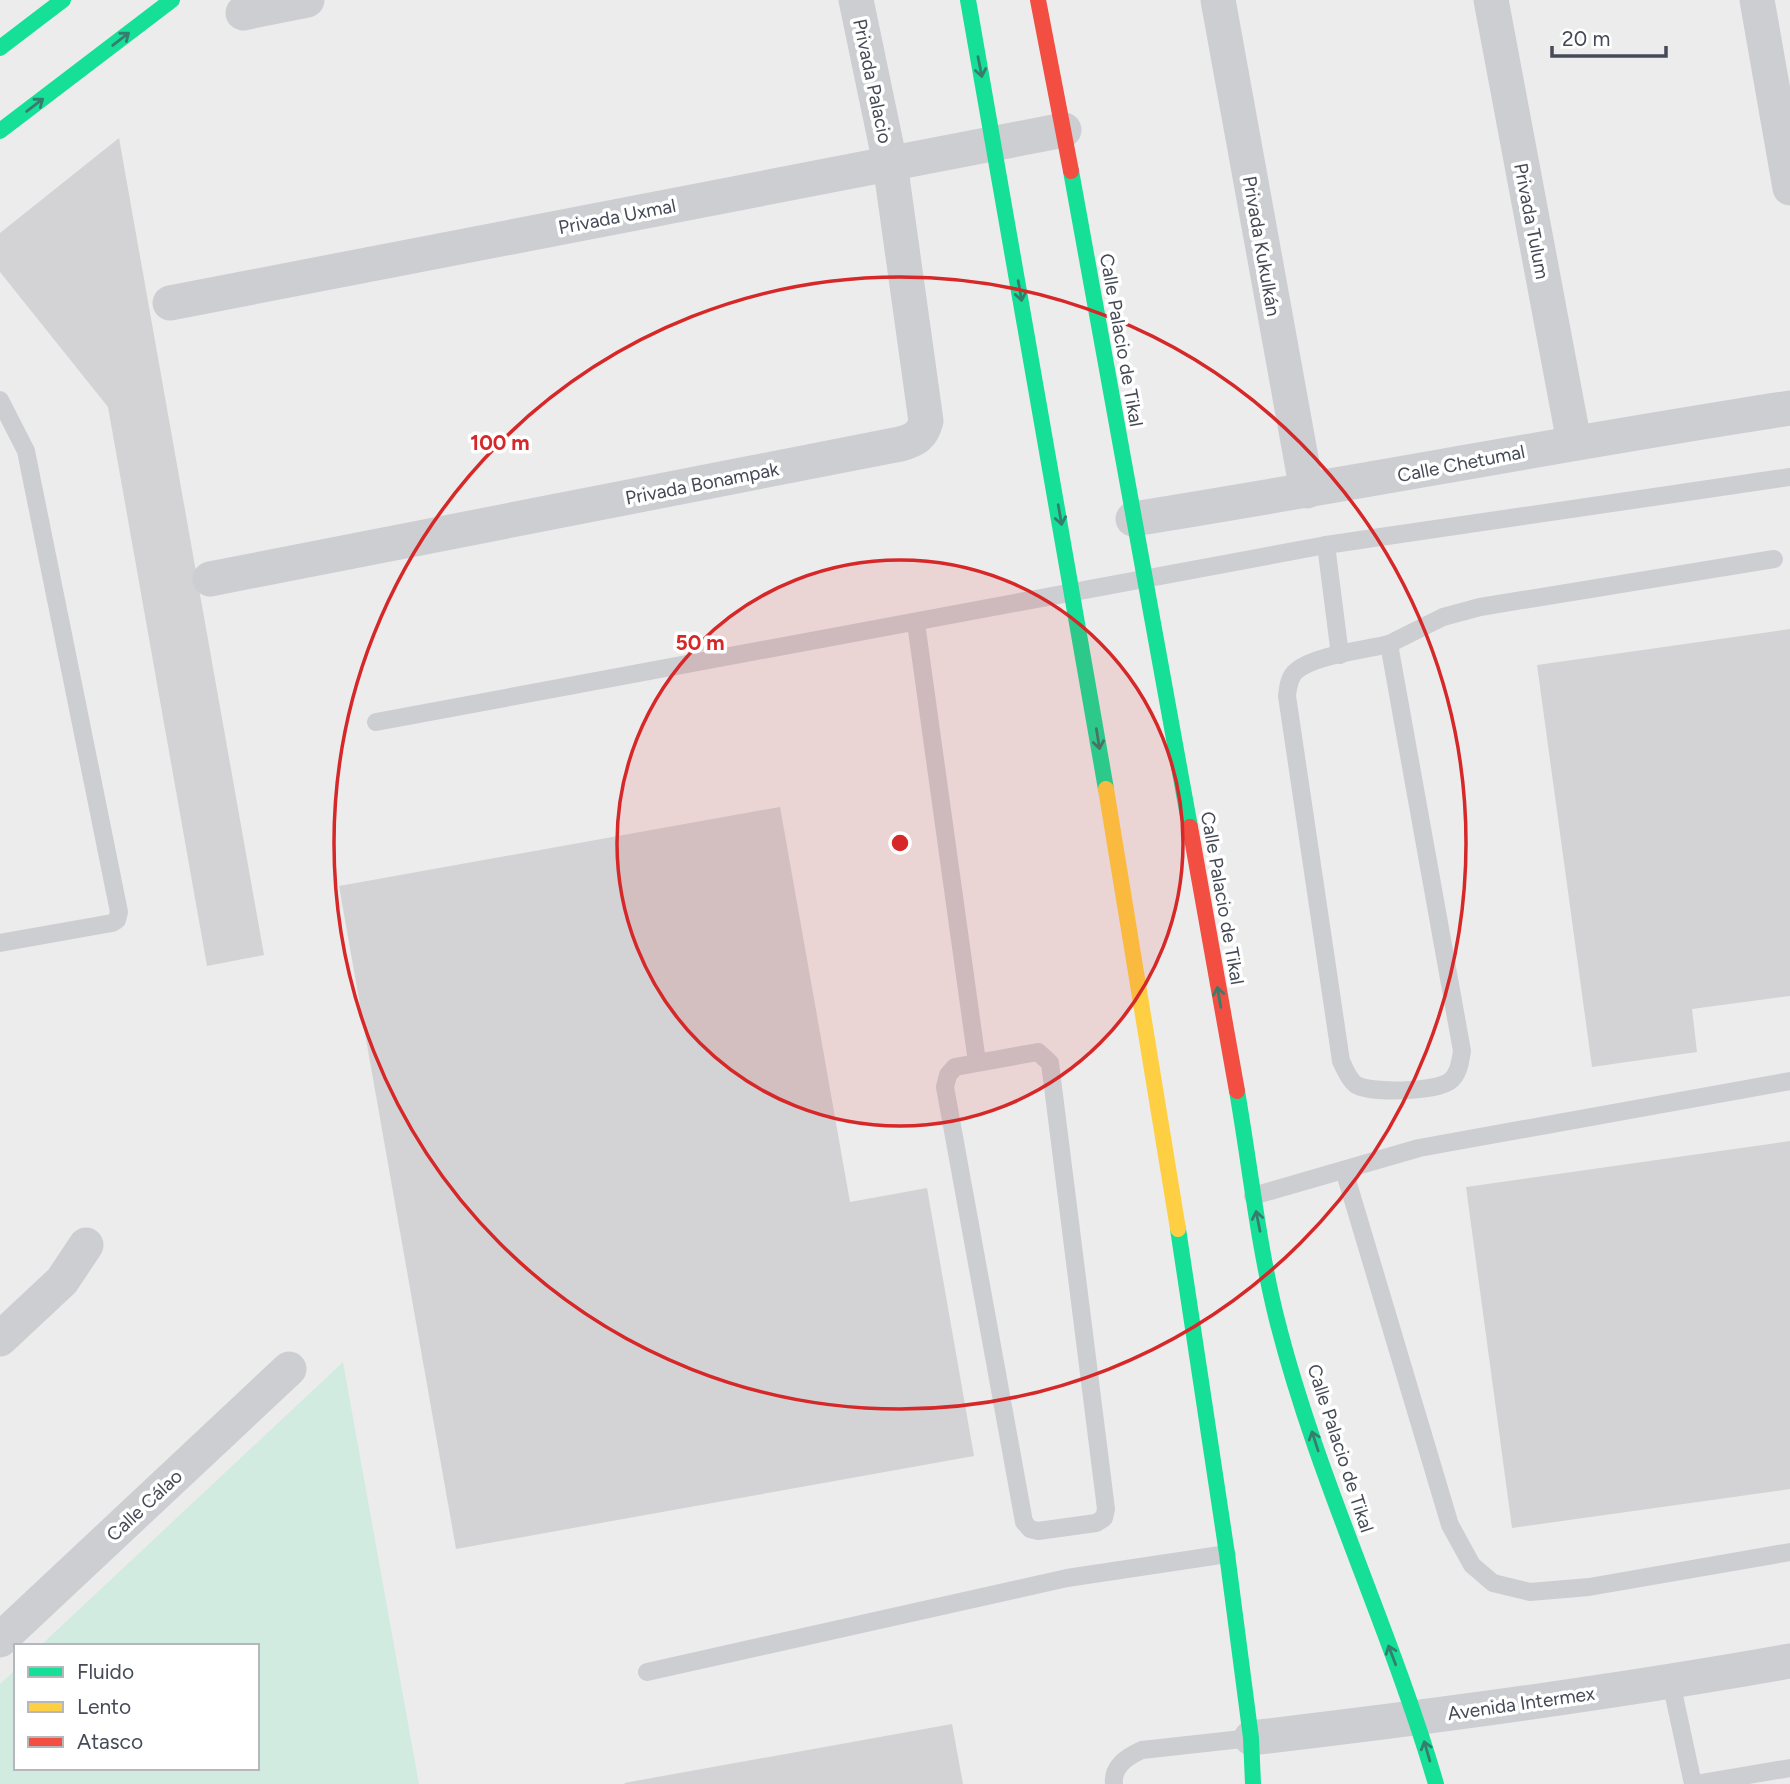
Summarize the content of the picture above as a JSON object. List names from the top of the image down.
{
  "streets": {
    "street": [
      "Privada Palacio",
      "Privada Uxmal",
      "Privada Tulum",
      "Privada Kukulkán",
      "Calle Palacio de Tikal",
      "Calle Chetumal",
      "Privada Bonampak",
      "Calle Cálao",
      "Avenida Intermex"
    ]
  },
  "crossings": [
    ["Privada Palacio", "Privada Uxmal"],
    ["Privada Palacio", "Privada Bonampak"],
    ["Privada Uxmal", "Calle Palacio de Tikal"],
    ["Privada Uxmal", "Privada Bonampak"],
    ["Privada Tulum", "Calle Chetumal"],
    ["Privada Kukulkán", "Calle Chetumal"],
    ["Calle Palacio de Tikal", "Calle Chetumal"],
    ["Calle Palacio de Tikal", "Avenida Intermex"]
  ],
  "legend": ["Fluido", "Lento", "Atasco"],
  "scale_bar": "20 m",
  "rings": ["100 m", "50 m"]
}
